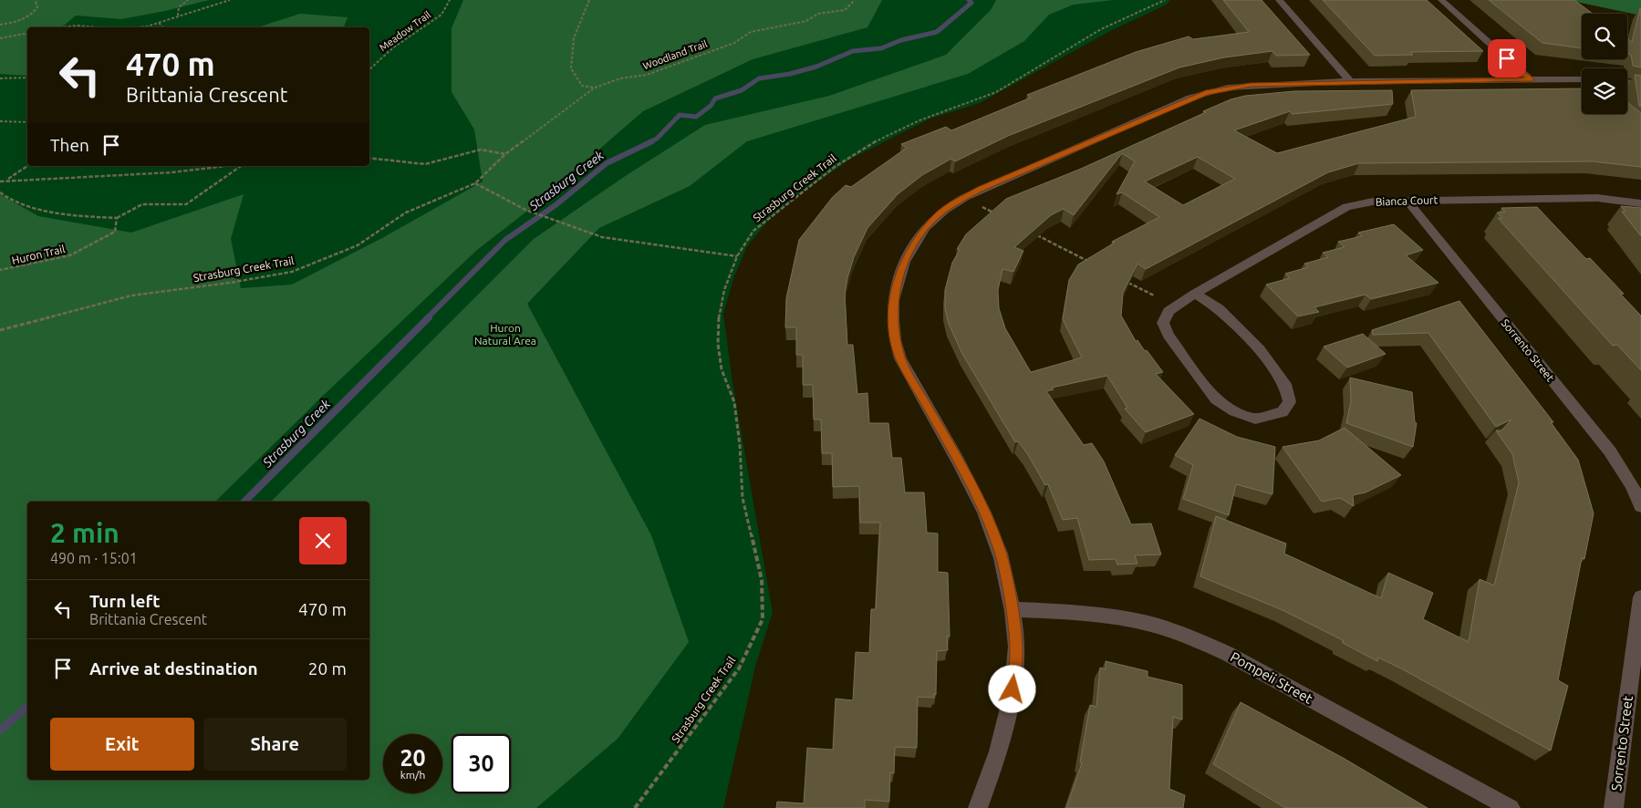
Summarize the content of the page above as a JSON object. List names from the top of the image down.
{
  "streets": {
    "street": ["Bianca Court", "Sorrento Street", "Pompeii Street"],
    "path": [
      "Meadow Trail",
      "Woodland Trail",
      "Strasburg Creek Trail",
      "Huron Trail"
    ]
  },
  "crossings": [
    ["Woodland Trail", "Strasburg Creek Trail"],
    ["Bianca Court", "Sorrento Street"]
  ],
  "water": ["Strasburg Creek"],
  "parks": ["Huron Natural Area"],
  "page": {
    "turn": ["470 m", "Brittania Crescent"],
    "then": "Then",
    "heading": ["2 min", "490 m · 15:01"],
    "list": [
      {
        "name": "Turn left",
        "note": "Brittania Crescent",
        "value": "470 m"
      },
      {
        "name": "Arrive at destination",
        "value": "20 m"
      }
    ],
    "buttons": ["Exit", "Share"],
    "speed": "20 km/h",
    "limit": "30"
  }
}
